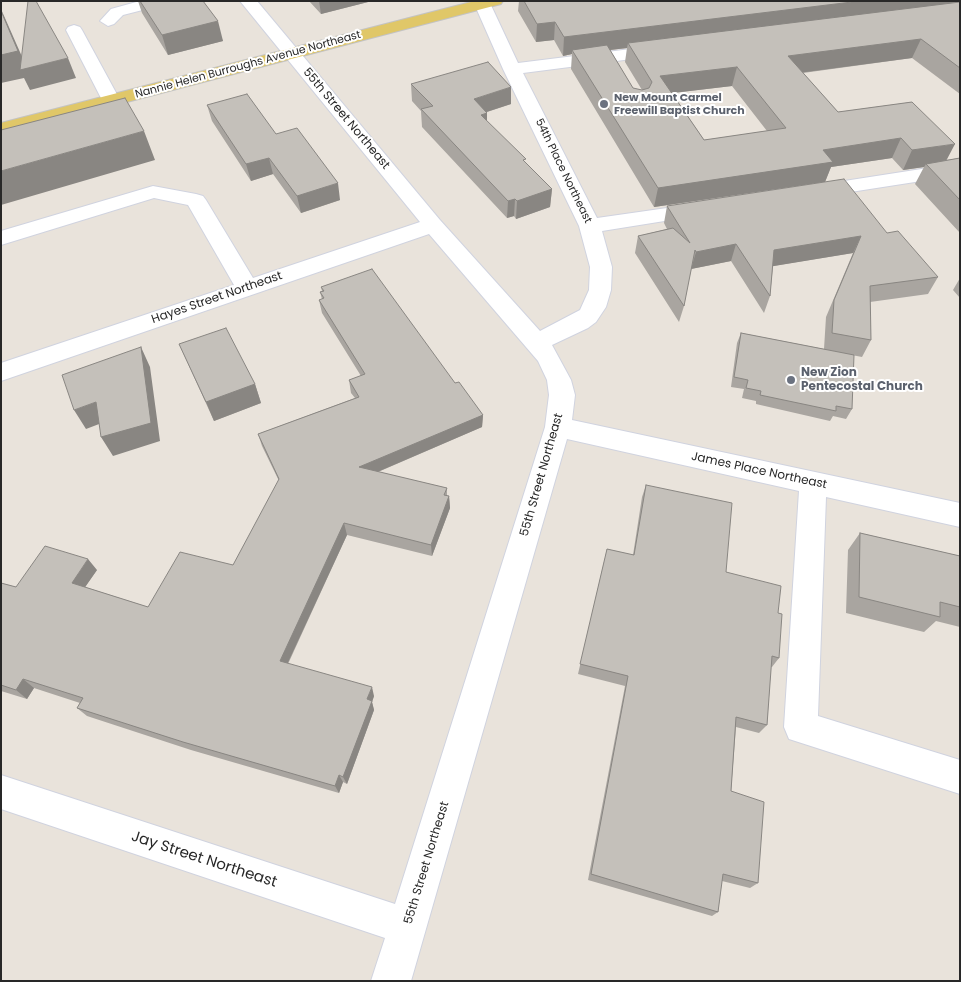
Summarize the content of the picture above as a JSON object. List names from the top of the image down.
{
  "streets": {
    "main road": ["Nannie Helen Burroughs Avenue Northeast"],
    "street": [
      "55th Street Northeast",
      "54th Place Northeast",
      "Hayes Street Northeast",
      "James Place Northeast",
      "Jay Street Northeast"
    ]
  },
  "crossings": [
    ["Nannie Helen Burroughs Avenue Northeast", "55th Street Northeast"],
    ["Nannie Helen Burroughs Avenue Northeast", "54th Place Northeast"],
    ["55th Street Northeast", "54th Place Northeast"],
    ["55th Street Northeast", "Hayes Street Northeast"],
    ["55th Street Northeast", "James Place Northeast"],
    ["55th Street Northeast", "Jay Street Northeast"]
  ],
  "places": ["New Mount Carmel Freewill Baptist Church", "New Zion Pentecostal Church"]
}
